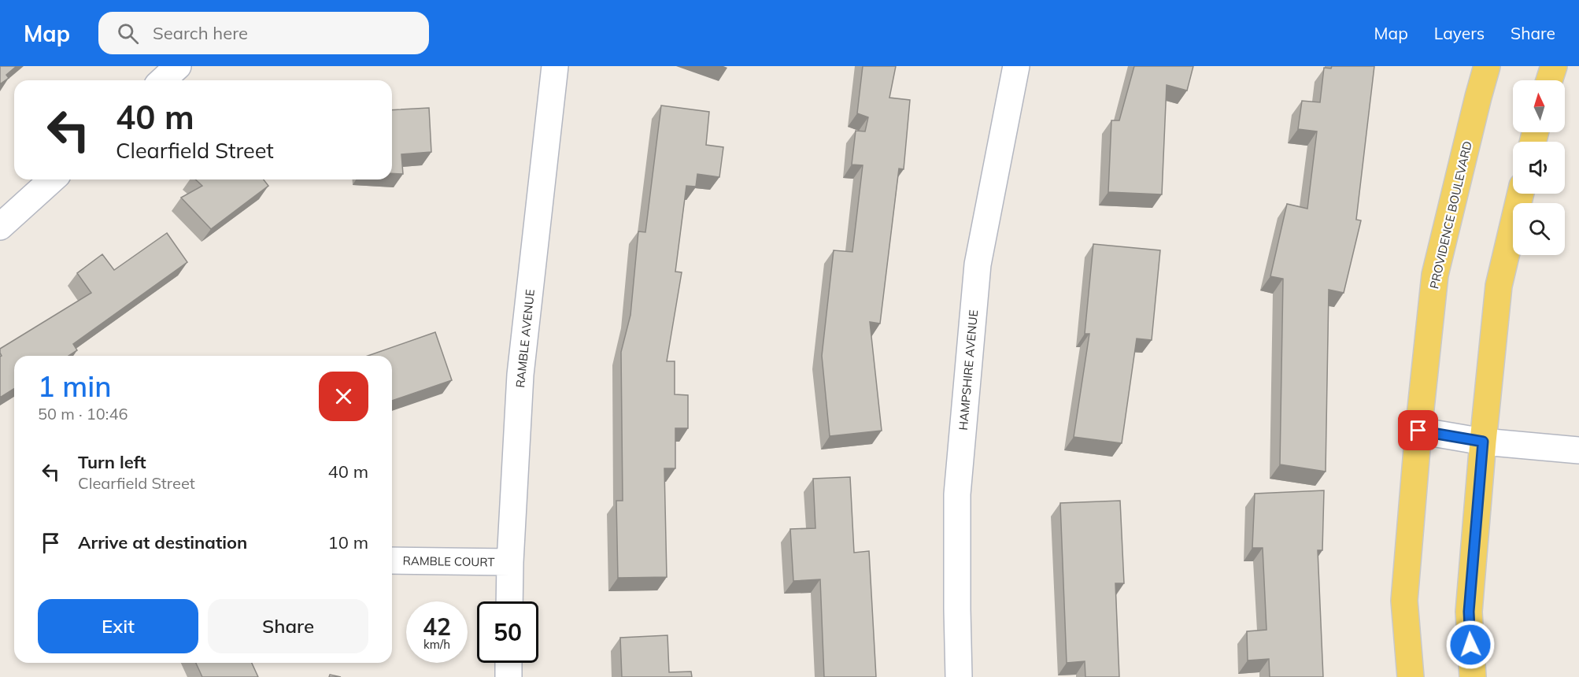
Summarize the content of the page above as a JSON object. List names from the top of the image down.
{
  "streets": {
    "main road": ["PROVIDENCE BOULEVARD"],
    "street": ["RAMBLE AVENUE", "HAMPSHIRE AVENUE", "RAMBLE COURT"]
  },
  "crossings": [
    ["RAMBLE AVENUE", "RAMBLE COURT"]
  ],
  "north": "top",
  "page": {
    "header": "Map",
    "search": "Search here",
    "nav": ["Map", "Layers", "Share"],
    "turn": ["40 m", "Clearfield Street"],
    "heading": ["1 min", "50 m · 10:46"],
    "list": [
      {
        "name": "Turn left",
        "note": "Clearfield Street",
        "value": "40 m"
      },
      {
        "name": "Arrive at destination",
        "value": "10 m"
      }
    ],
    "buttons": ["Exit", "Share"],
    "speed": "42 km/h",
    "limit": "50"
  }
}
